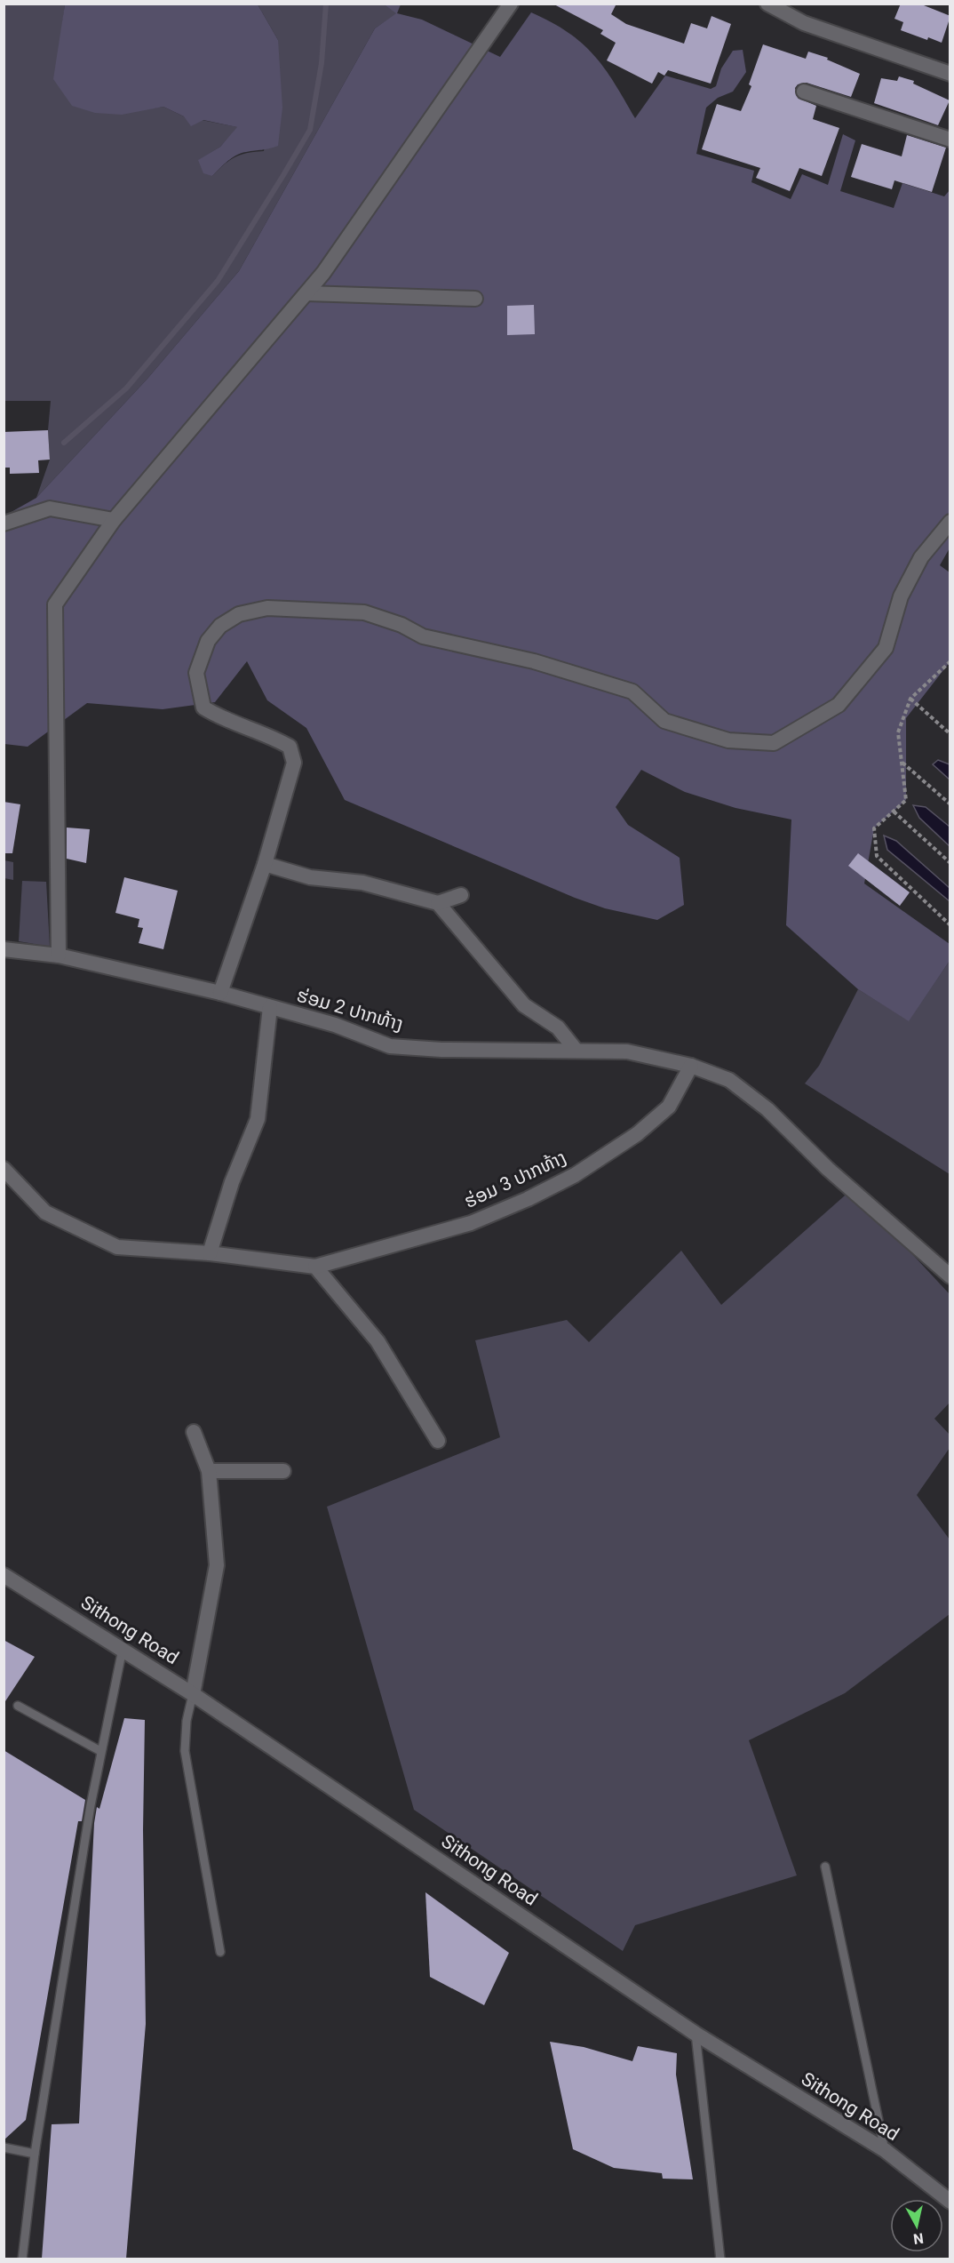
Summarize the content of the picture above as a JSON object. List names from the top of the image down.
{
  "streets": {
    "street": ["ຮ່ອມ 2 ປາກທ້າງ", "ຮ່ອມ 3 ປາກທ້າງ", "Sithong Road"]
  },
  "crossings": [
    ["ຮ່ອມ 2 ປາກທ້າງ", "ຮ່ອມ 3 ປາກທ້າງ"]
  ],
  "north": "bottom"
}
